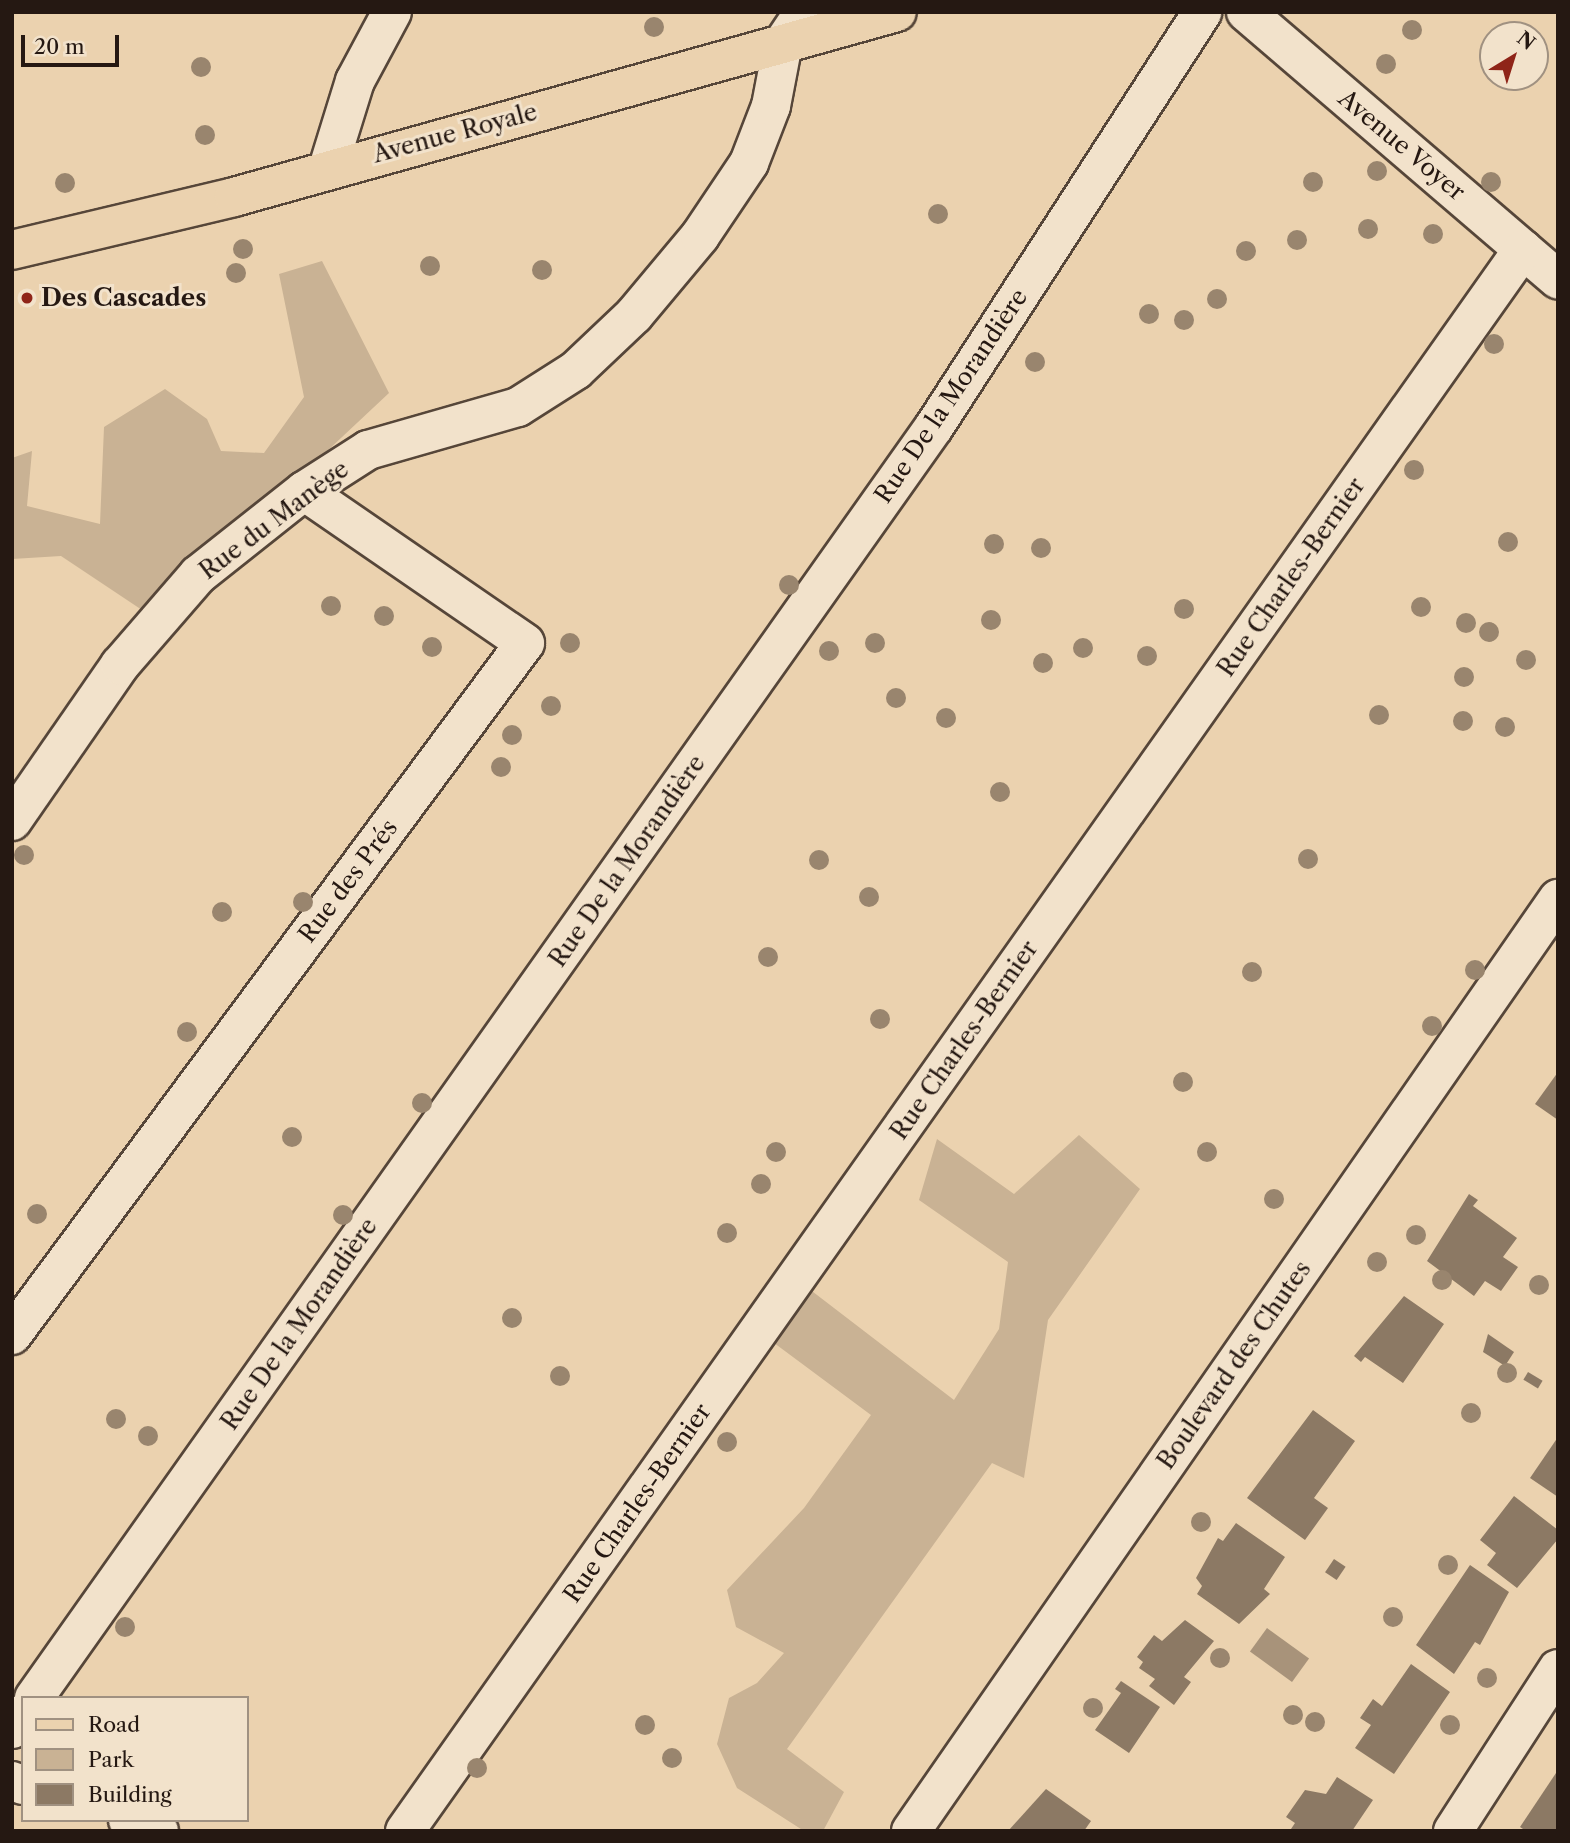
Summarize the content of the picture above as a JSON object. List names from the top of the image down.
{
  "streets": {
    "main road": ["Avenue Royale"],
    "street": [
      "Avenue Voyer",
      "Rue De la Morandière",
      "Rue du Manège",
      "Rue Charles-Bernier",
      "Rue des Prés",
      "Boulevard des Chutes"
    ]
  },
  "crossings": [
    ["Avenue Royale", "Rue du Manège"],
    ["Avenue Voyer", "Rue Charles-Bernier"],
    ["Rue du Manège", "Rue des Prés"]
  ],
  "places": ["Des Cascades"],
  "legend": ["Road", "Park", "Building"],
  "scale_bar": "20 m",
  "north": "top right"
}
